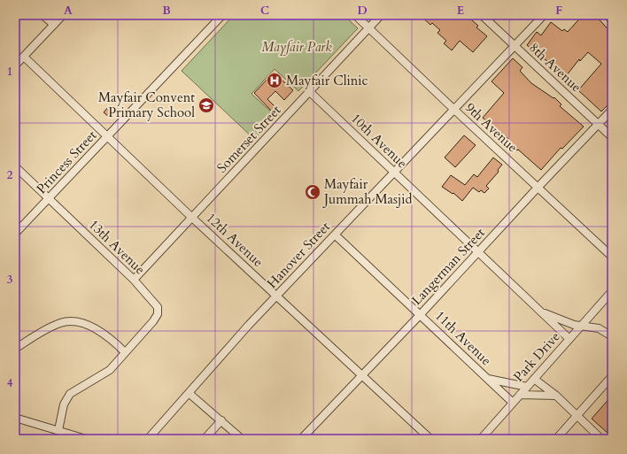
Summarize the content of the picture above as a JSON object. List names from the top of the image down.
{
  "streets": {
    "street": [
      "8th Avenue",
      "9th Avenue",
      "Somerset Street",
      "10th Avenue",
      "Princess Street",
      "12th Avenue",
      "13th Avenue",
      "Hanover Street",
      "Langerman Street",
      "11th Avenue",
      "Park Drive"
    ]
  },
  "crossings": [
    ["8th Avenue", "Hanover Street"],
    ["8th Avenue", "Langerman Street"],
    ["9th Avenue", "Somerset Street"],
    ["9th Avenue", "Hanover Street"],
    ["9th Avenue", "Langerman Street"],
    ["Somerset Street", "10th Avenue"],
    ["Somerset Street", "12th Avenue"],
    ["Somerset Street", "13th Avenue"],
    ["10th Avenue", "Hanover Street"],
    ["10th Avenue", "Langerman Street"],
    ["10th Avenue", "Park Drive"],
    ["Princess Street", "12th Avenue"],
    ["Princess Street", "13th Avenue"],
    ["12th Avenue", "Hanover Street"],
    ["12th Avenue", "Langerman Street"],
    ["Hanover Street", "11th Avenue"],
    ["Langerman Street", "11th Avenue"],
    ["11th Avenue", "Park Drive"]
  ],
  "parks": ["Mayfair Park"],
  "places": {
    "hospital": ["Mayfair Clinic"],
    "school or university": ["Mayfair Convent Primary School"],
    "mosque": ["Mayfair Jummah Masjid"]
  },
  "grid": {
    "columns": [
      "A",
      "B",
      "C",
      "D",
      "E",
      "F"
    ],
    "rows": [
      "1",
      "2",
      "3",
      "4"
    ]
  }
}
